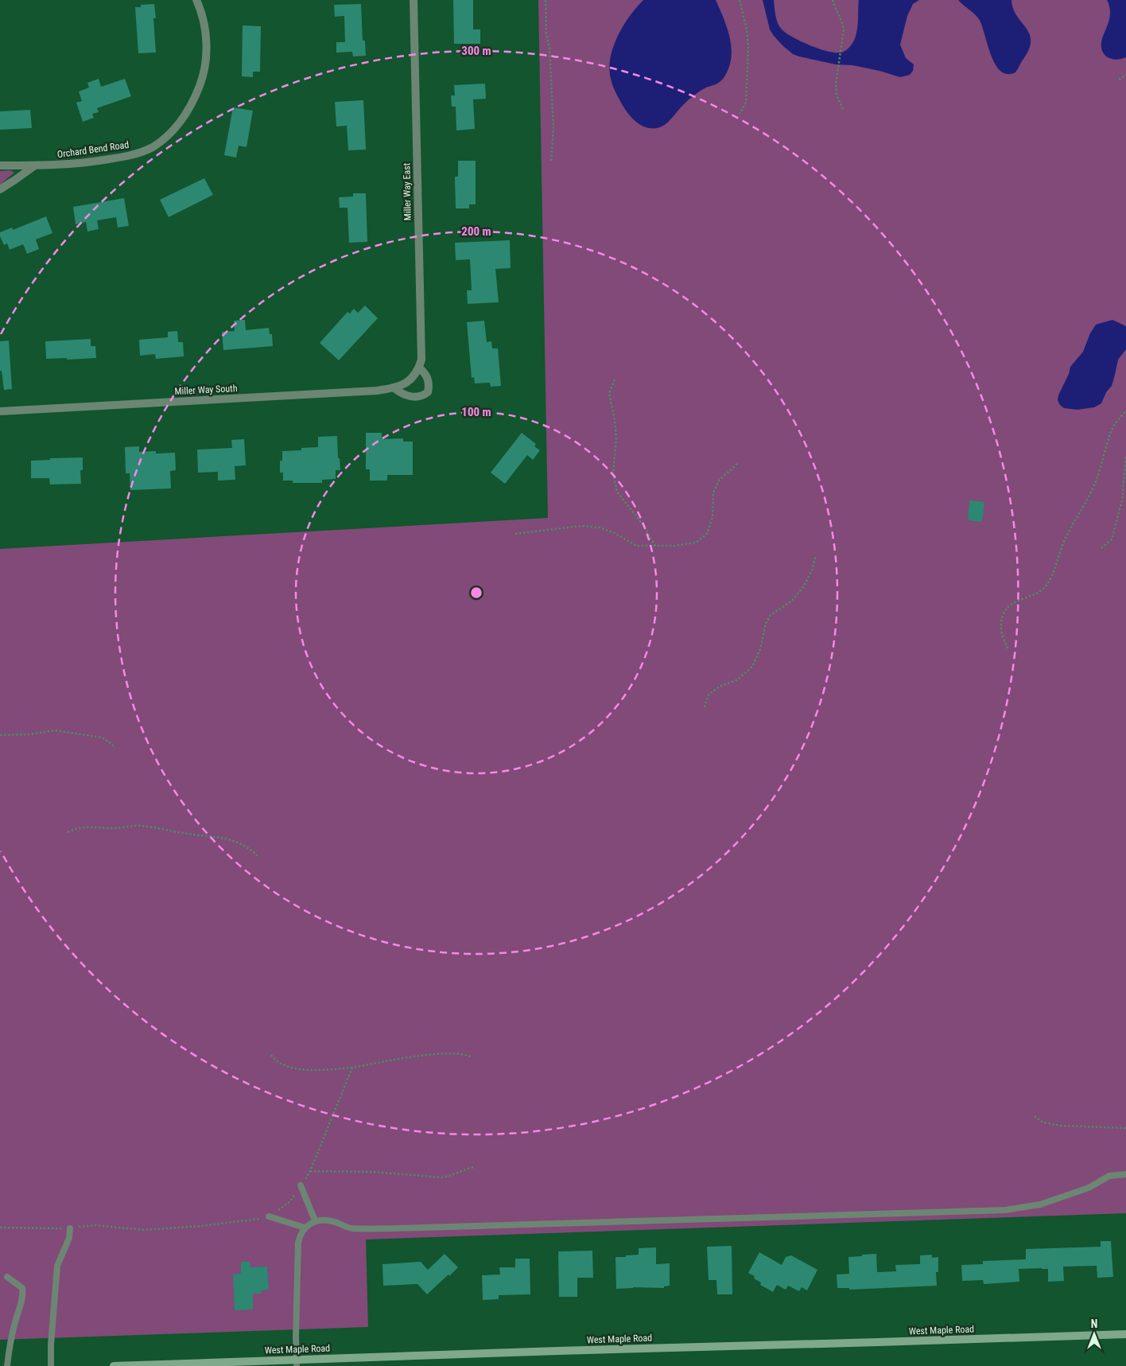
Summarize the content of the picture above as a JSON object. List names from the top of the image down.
{
  "streets": {
    "main road": ["West Maple Road"],
    "street": ["Orchard Bend Road", "Miller Way East", "Miller Way South"]
  },
  "crossings": [
    ["Miller Way East", "Miller Way South"]
  ],
  "north": "top",
  "rings": ["300 m", "200 m", "100 m"]
}
